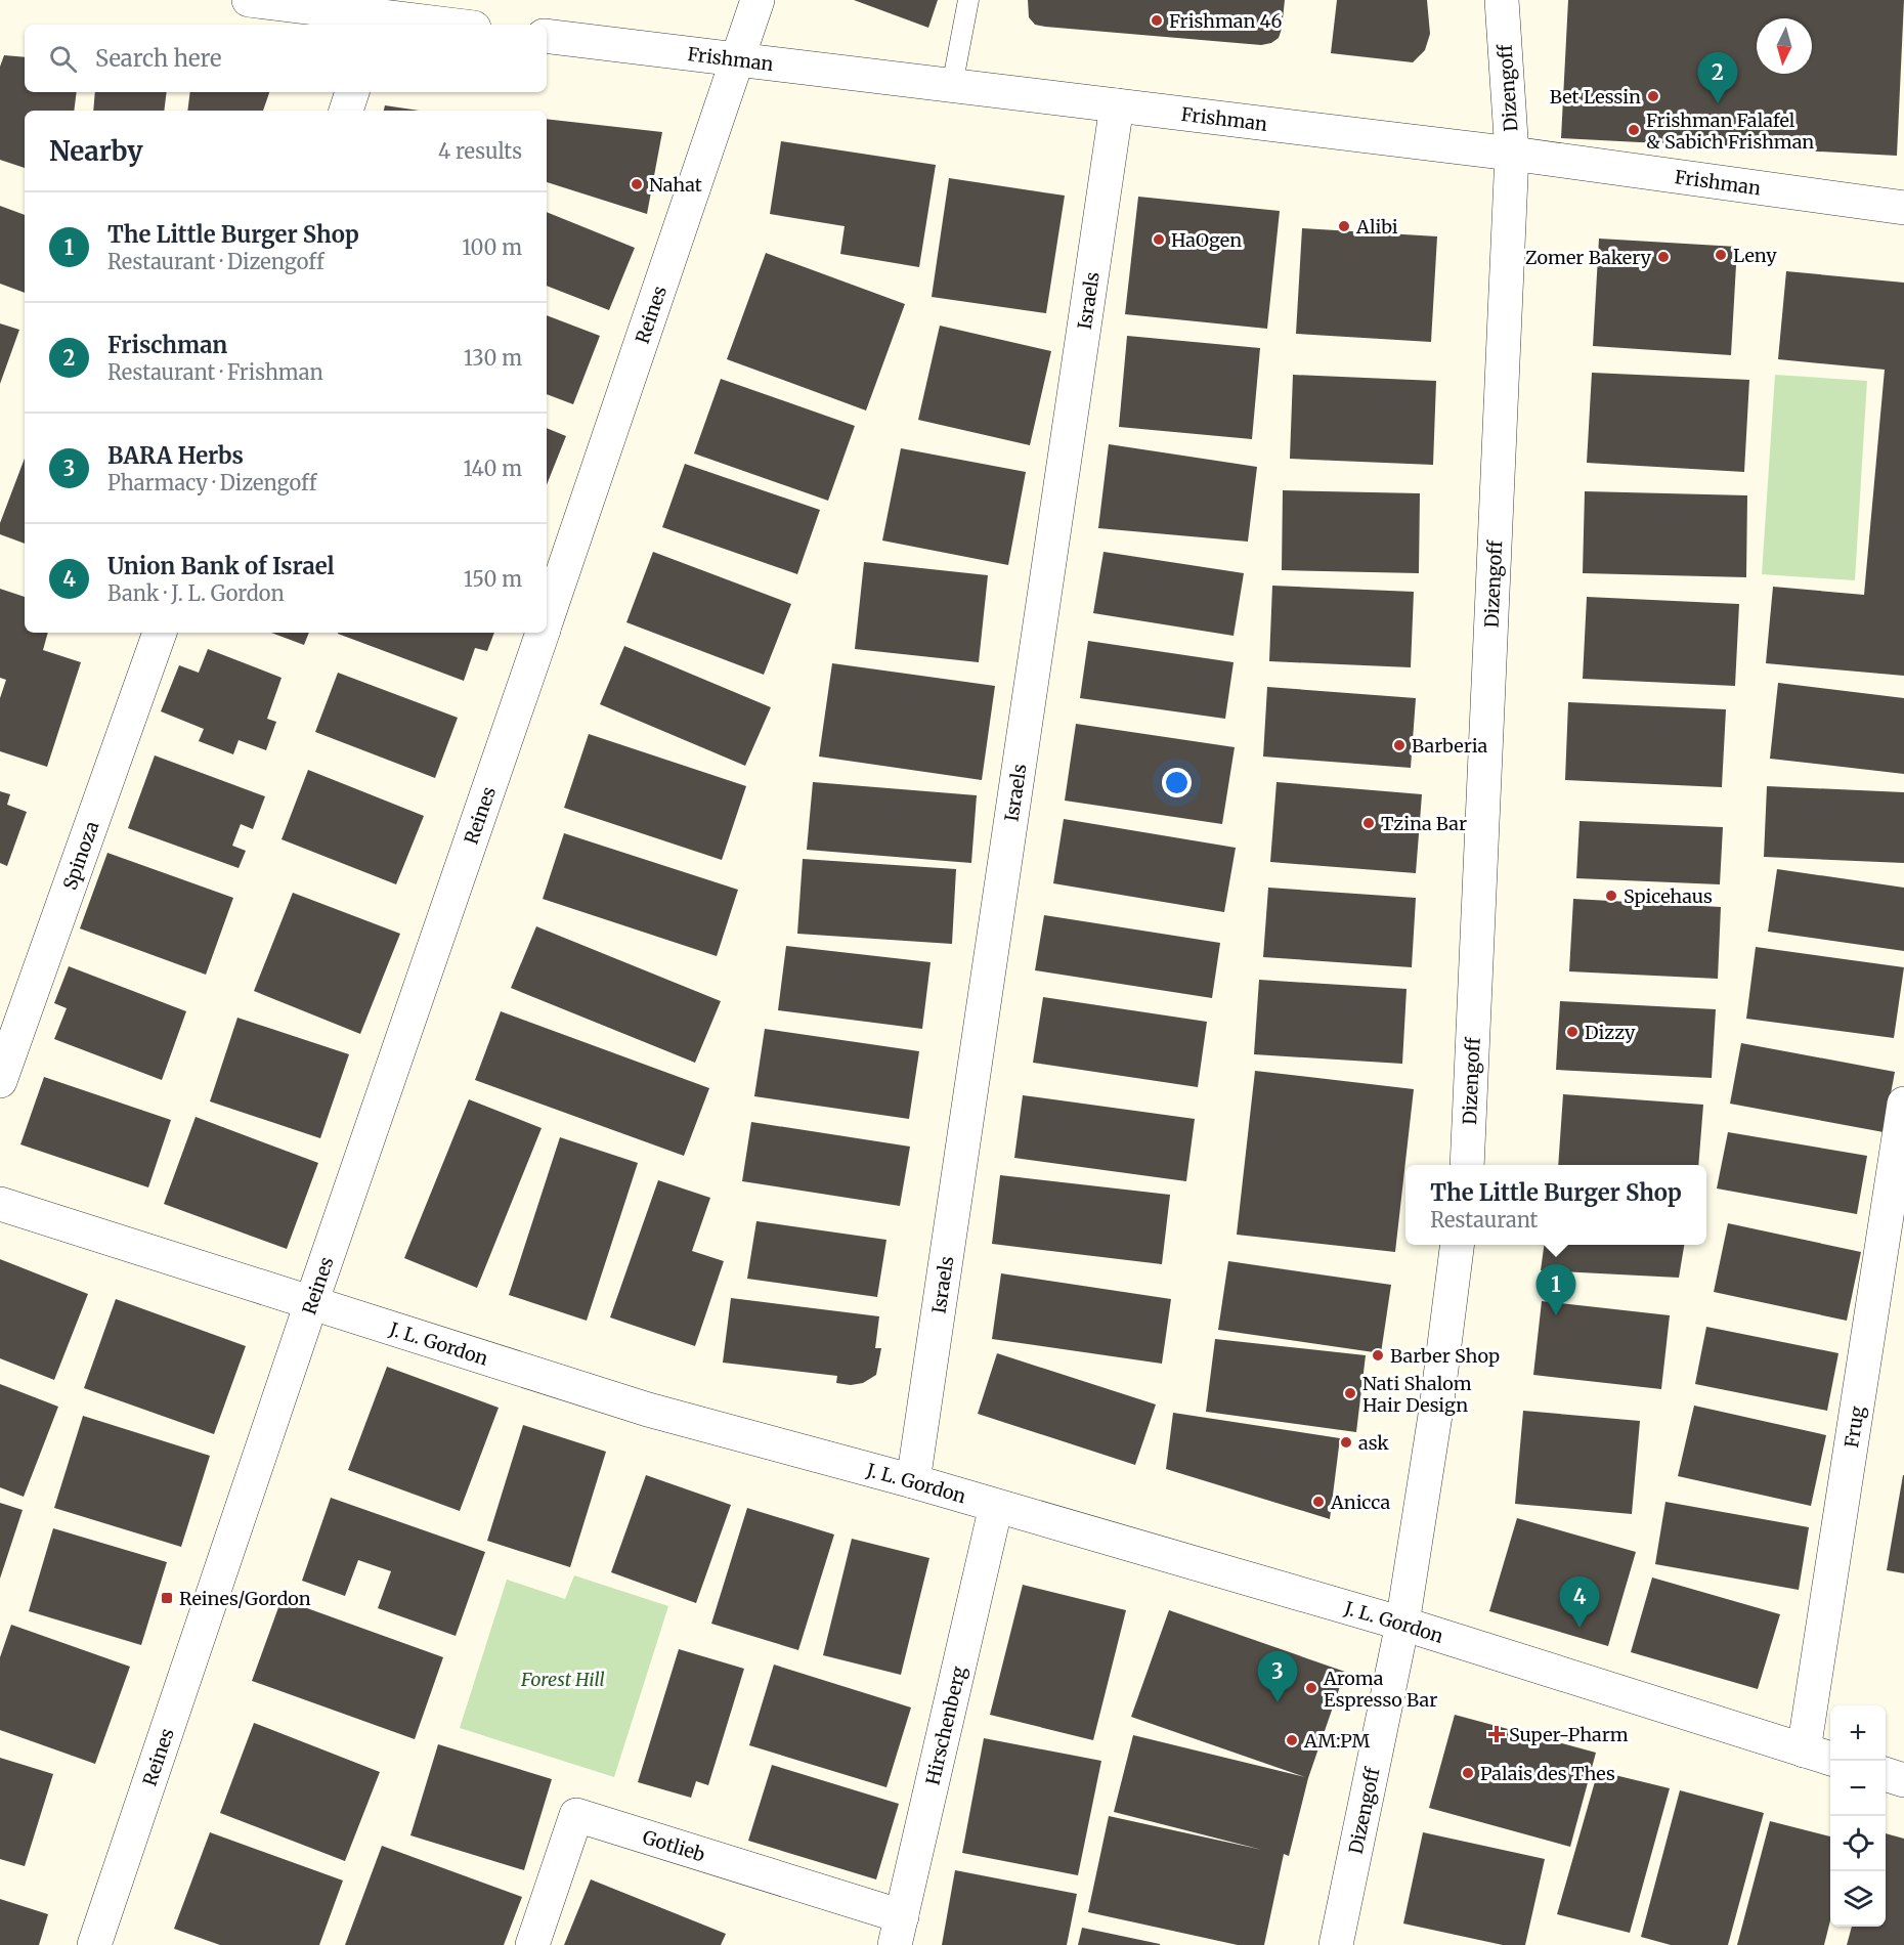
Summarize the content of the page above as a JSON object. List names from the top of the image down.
{
  "streets": {
    "street": [
      "Frishman",
      "Dizengoff",
      "Israels",
      "Reines",
      "Spinoza",
      "J. L. Gordon",
      "Frug",
      "Hirschenberg",
      "Gotlieb"
    ]
  },
  "crossings": [
    ["Frishman", "Dizengoff"],
    ["Frishman", "Israels"],
    ["Frishman", "Reines"],
    ["Dizengoff", "J. L. Gordon"],
    ["Israels", "J. L. Gordon"],
    ["Reines", "J. L. Gordon"],
    ["J. L. Gordon", "Frug"],
    ["J. L. Gordon", "Hirschenberg"],
    ["Hirschenberg", "Gotlieb"]
  ],
  "parks": ["Forest Hill"],
  "places": {
    "other": [
      "Frishman 46",
      "Bet Lessin",
      "Frishman Falafel & Sabich Frishman",
      "Nahat",
      "Alibi",
      "HaOgen",
      "Leny",
      "Zomer Bakery",
      "Barberia",
      "Tzina Bar",
      "Spicehaus",
      "Dizzy",
      "Barber Shop",
      "Nati Shalom Hair Design",
      "ask",
      "Anicca",
      "Aroma Espresso Bar",
      "AM:PM",
      "Palais des Thes"
    ],
    "transit": ["Reines/Gordon"],
    "health": ["Super-Pharm"]
  },
  "north": "bottom",
  "page": {
    "search": "Search here",
    "pins": [
      "2",
      "1",
      "4",
      "3"
    ],
    "heading": ["Nearby", "4 results"],
    "list": [
      {
        "mark": "1",
        "name": "The Little Burger Shop",
        "note": "Restaurant · Dizengoff",
        "value": "100 m"
      },
      {
        "mark": "2",
        "name": "Frischman",
        "note": "Restaurant · Frishman",
        "value": "130 m"
      },
      {
        "mark": "3",
        "name": "BARA Herbs",
        "note": "Pharmacy · Dizengoff",
        "value": "140 m"
      },
      {
        "mark": "4",
        "name": "Union Bank of Israel",
        "note": "Bank · J. L. Gordon",
        "value": "150 m"
      }
    ],
    "popup": ["The Little Burger Shop", "Restaurant"],
    "map_buttons": ["+", "−"]
  }
}
